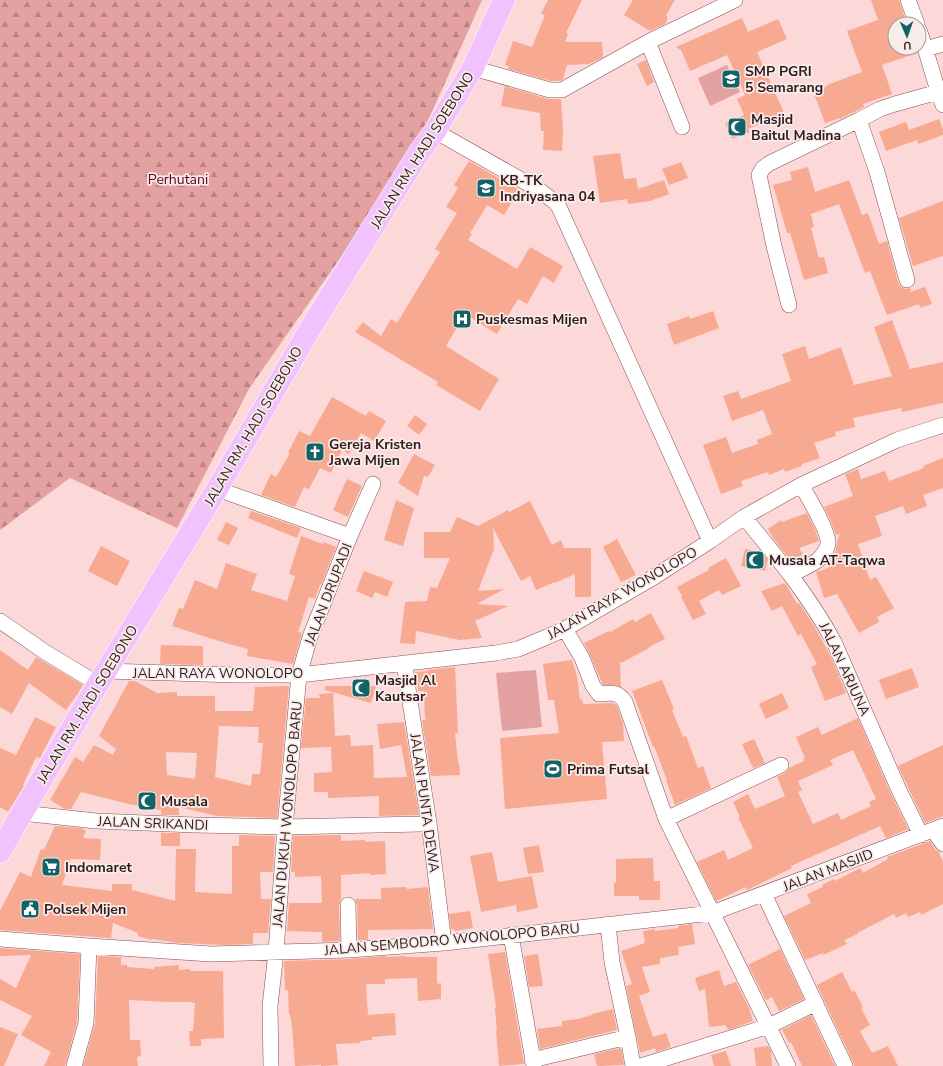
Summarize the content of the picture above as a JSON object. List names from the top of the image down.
{
  "streets": {
    "main road": ["JALAN RM. HADI SOEBONO"],
    "street": [
      "JALAN RAYA WONOLOPO",
      "JALAN DRUPADI",
      "JALAN ARJUNA",
      "JALAN PUNTA DEWA",
      "JALAN DUKUH WONOLOPO BARU",
      "JALAN SRIKANDI",
      "JALAN MASJID",
      "JALAN SEMBODRO WONOLOPO BARU"
    ]
  },
  "crossings": [
    ["JALAN RM. HADI SOEBONO", "JALAN RAYA WONOLOPO"],
    ["JALAN RM. HADI SOEBONO", "JALAN DRUPADI"],
    ["JALAN RM. HADI SOEBONO", "JALAN SRIKANDI"],
    ["JALAN RAYA WONOLOPO", "JALAN DRUPADI"],
    ["JALAN RAYA WONOLOPO", "JALAN ARJUNA"],
    ["JALAN RAYA WONOLOPO", "JALAN PUNTA DEWA"],
    ["JALAN RAYA WONOLOPO", "JALAN DUKUH WONOLOPO BARU"],
    ["JALAN DRUPADI", "JALAN DUKUH WONOLOPO BARU"],
    ["JALAN ARJUNA", "JALAN MASJID"],
    ["JALAN PUNTA DEWA", "JALAN SRIKANDI"],
    ["JALAN PUNTA DEWA", "JALAN SEMBODRO WONOLOPO BARU"],
    ["JALAN DUKUH WONOLOPO BARU", "JALAN SRIKANDI"],
    ["JALAN DUKUH WONOLOPO BARU", "JALAN SEMBODRO WONOLOPO BARU"],
    ["JALAN MASJID", "JALAN SEMBODRO WONOLOPO BARU"]
  ],
  "parks": ["Perhutani"],
  "places": {
    "school or university": ["SMP PGRI 5 Semarang", "KB-TK Indriyasana 04"],
    "mosque": [
      "Masjid Baitul Madina",
      "Musala AT-Taqwa",
      "Masjid Al Kautsar",
      "Musala"
    ],
    "hospital": ["Puskesmas Mijen"],
    "church": ["Gereja Kristen Jawa Mijen"],
    "sports": ["Prima Futsal"],
    "supermarket": ["Indomaret"],
    "public building": ["Polsek Mijen"]
  },
  "north": "bottom"
}
